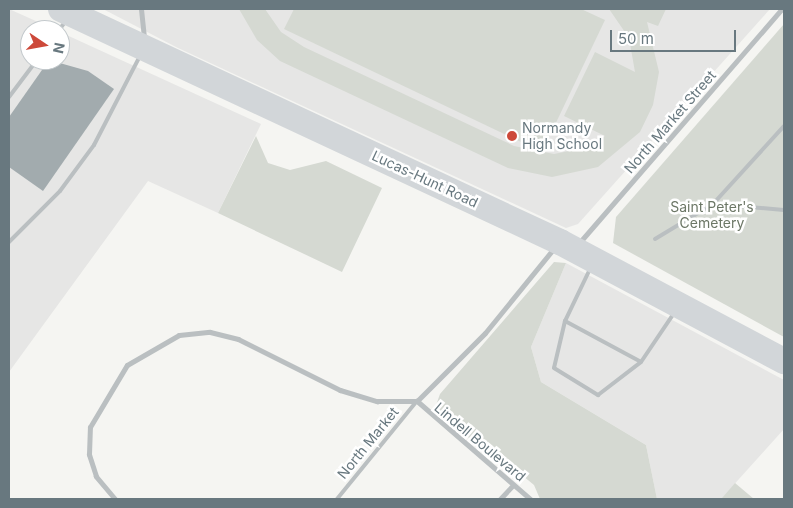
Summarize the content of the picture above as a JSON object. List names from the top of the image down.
{
  "streets": {
    "main road": ["Lucas-Hunt Road"],
    "street": ["North Market Street", "Lindell Boulevard"],
    "lane": ["North Market"]
  },
  "crossings": [
    ["North Market Street", "Lucas-Hunt Road"],
    ["North Market Street", "Lindell Boulevard"],
    ["North Market Street", "North Market"],
    ["Lindell Boulevard", "North Market"]
  ],
  "parks": ["Saint Peter's Cemetery"],
  "places": ["Normandy High School"],
  "scale_bar": "50 m",
  "north": "right"
}
